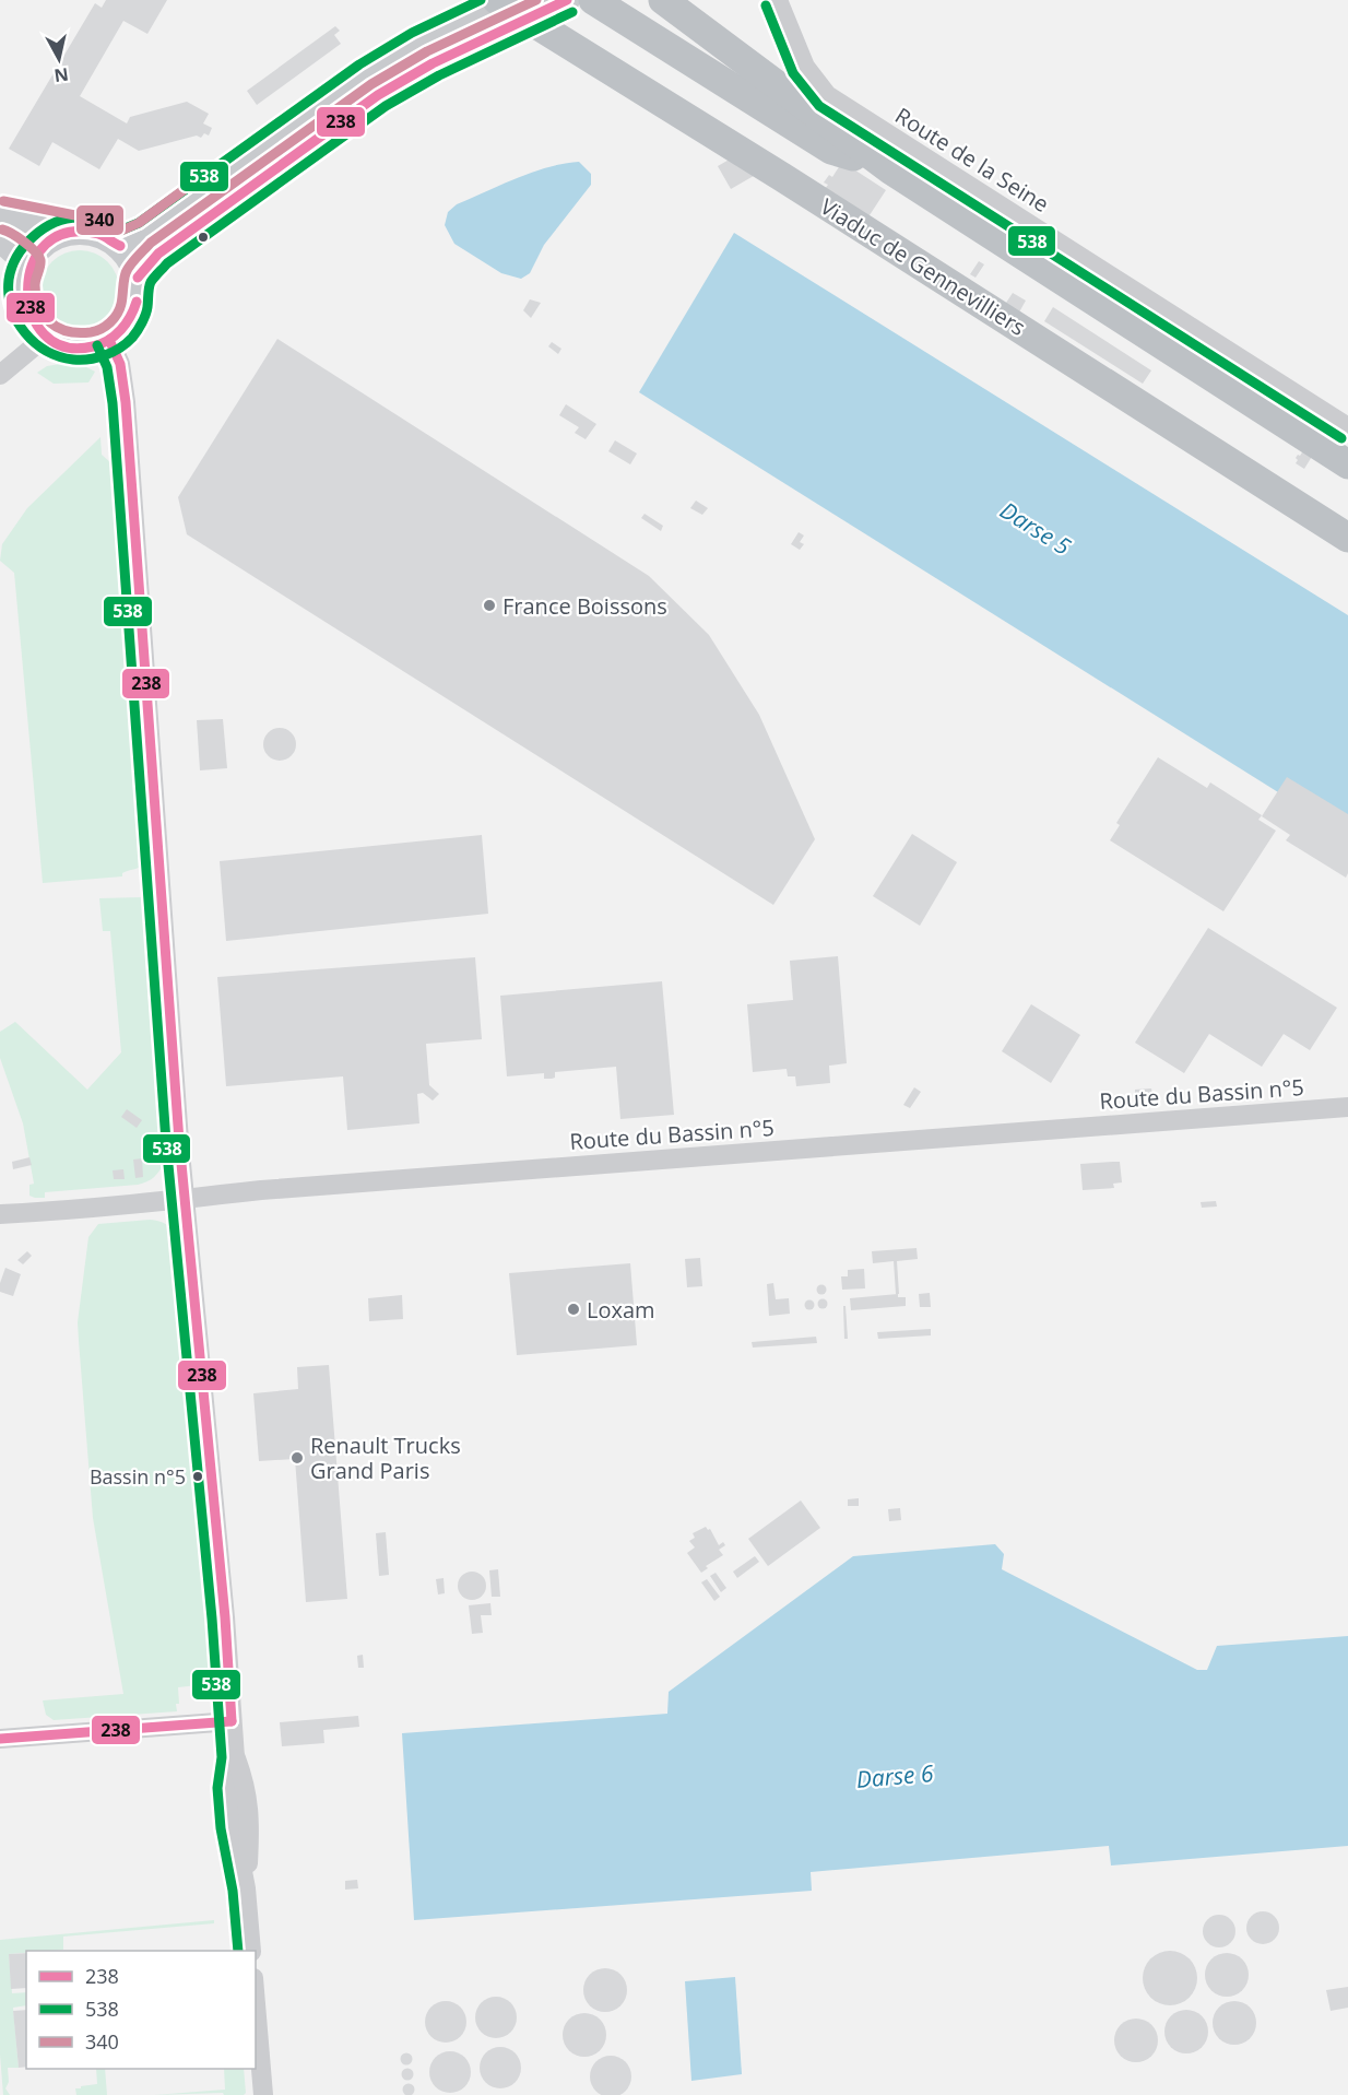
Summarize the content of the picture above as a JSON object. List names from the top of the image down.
{
  "streets": {
    "highway": ["Viaduc de Gennevilliers"],
    "street": ["Route de la Seine", "Route du Bassin n°5"]
  },
  "water": ["Darse 5", "Darse 6"],
  "places": [
    "France Boissons",
    "Loxam",
    "Renault Trucks Grand Paris",
    "Bassin n°5"
  ],
  "lines": ["transit line 238", "transit line 538", "transit line 340"],
  "legend": ["238", "538", "340"],
  "north": "bottom"
}
